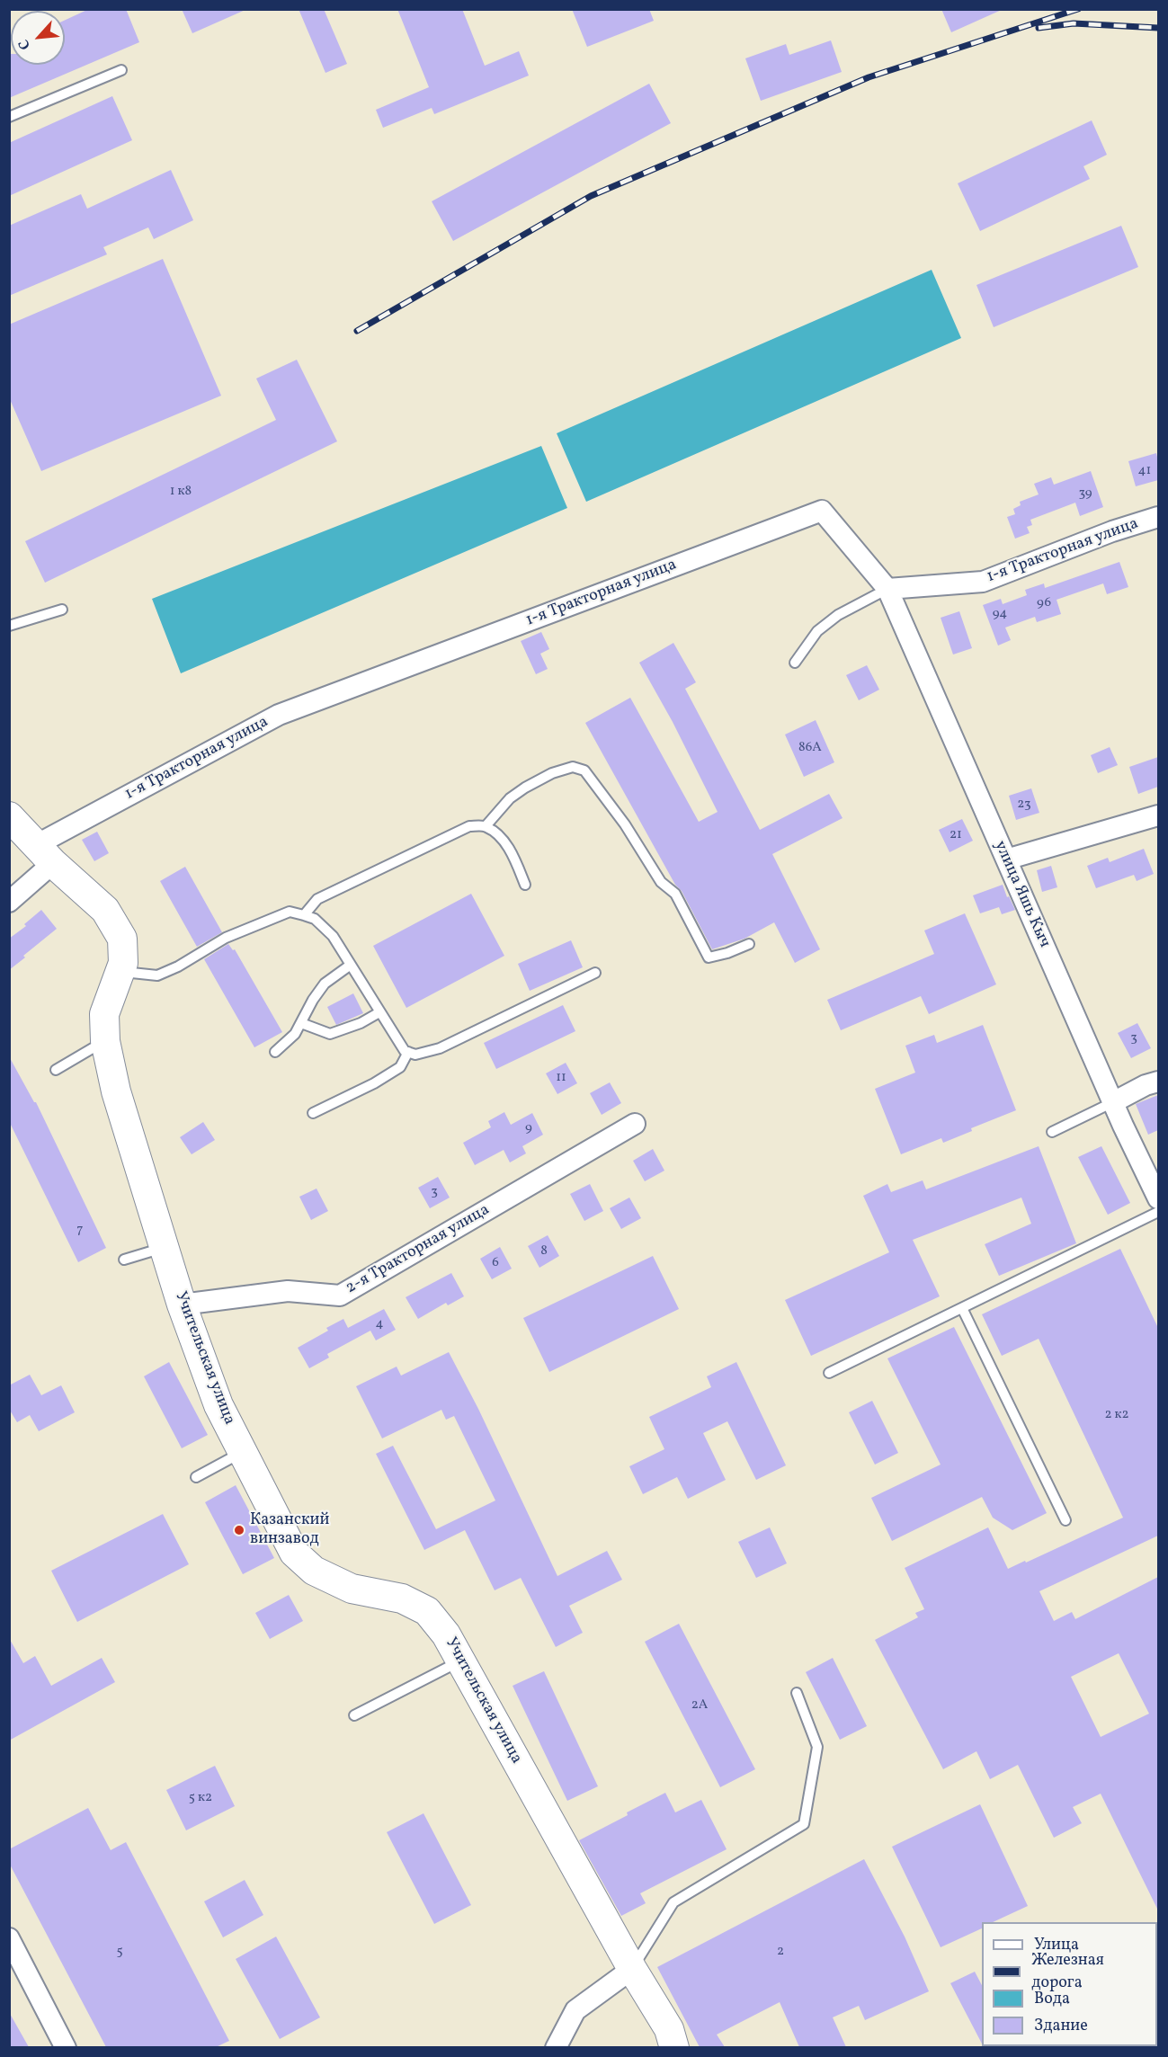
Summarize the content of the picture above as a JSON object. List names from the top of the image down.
{
  "streets": {
    "street": [
      "1-я Тракторная улица",
      "улица Яшь Кыч",
      "2-я Тракторная улица",
      "Учительская улица"
    ]
  },
  "crossings": [
    ["1-я Тракторная улица", "улица Яшь Кыч"],
    ["1-я Тракторная улица", "Учительская улица"],
    ["2-я Тракторная улица", "Учительская улица"]
  ],
  "places": ["Казанский винзавод"],
  "house_numbers": [
    "41",
    "1 к8",
    "39",
    "96",
    "94",
    "86А",
    "23",
    "21",
    "3",
    "11",
    "9",
    "3",
    "7",
    "8",
    "6",
    "4",
    "2 к2",
    "2А",
    "5 к2",
    "5",
    "2"
  ],
  "legend": [
    "Улица",
    "Железная дорога",
    "Вода",
    "Здание"
  ],
  "north": "bottom left"
}
